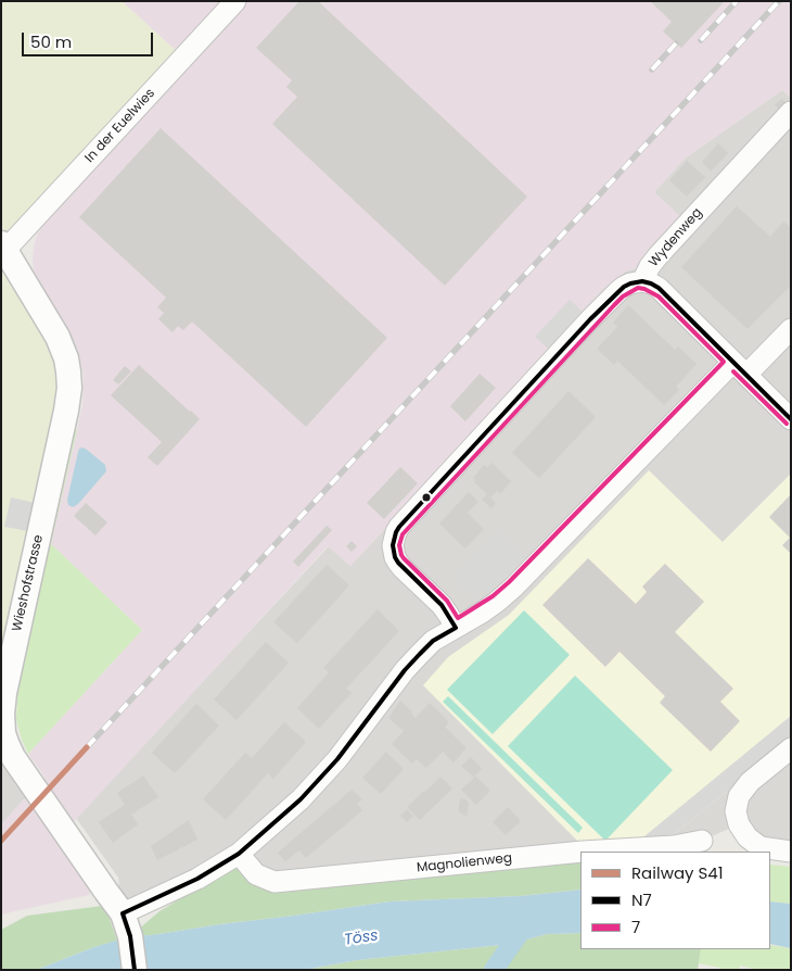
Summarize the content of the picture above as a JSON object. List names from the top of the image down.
{
  "streets": {
    "street": [
      "In der Euelwies",
      "Wydenweg",
      "Wieshofstrasse",
      "Magnolienweg"
    ]
  },
  "crossings": [
    ["In der Euelwies", "Wieshofstrasse"]
  ],
  "water": ["Töss"],
  "lines": ["transit line N7", "transit line 7", "rail line S41"],
  "legend": ["Railway S41", "N7", "7"],
  "scale_bar": "50 m"
}
